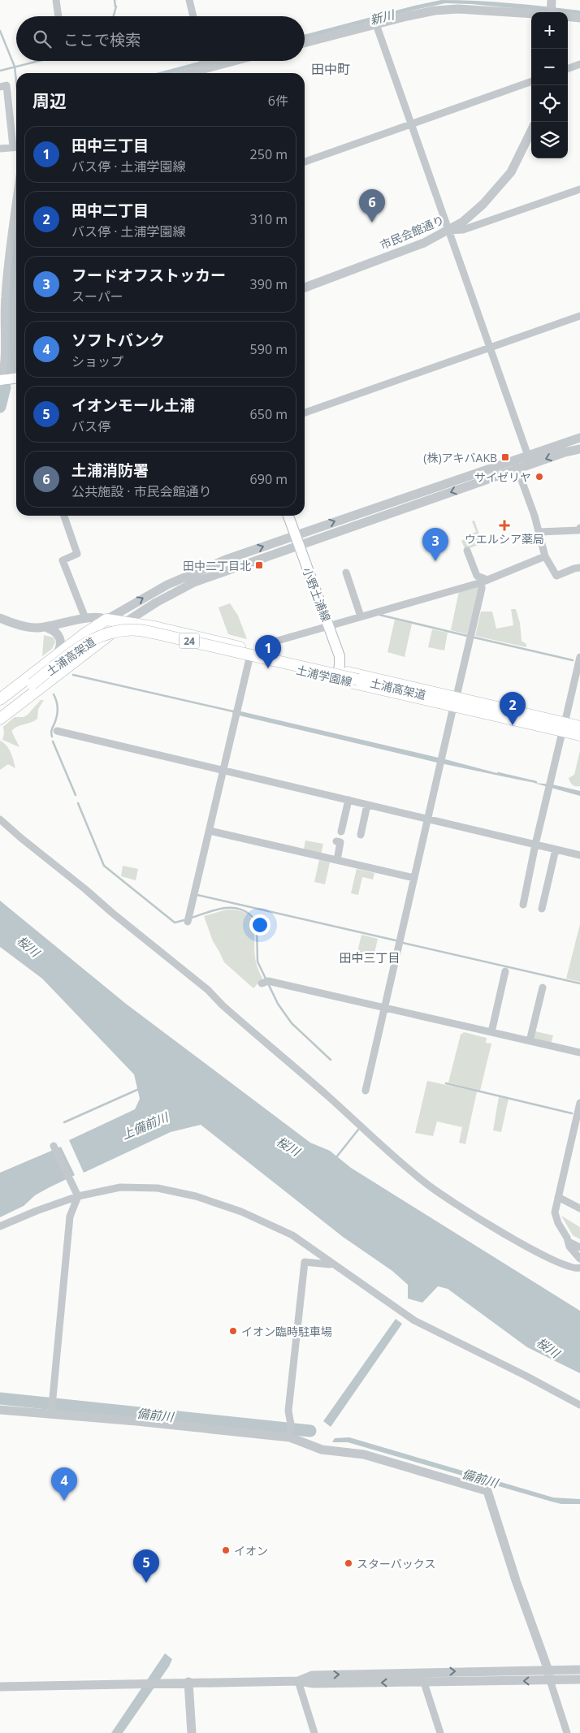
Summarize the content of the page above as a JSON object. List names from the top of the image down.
{
  "streets": {
    "main road": [
      "小野土浦線",
      "24",
      "土浦高架道",
      "土浦学園線"
    ],
    "street": ["市民会館通り"]
  },
  "crossings": [
    ["小野土浦線", "土浦学園線"]
  ],
  "districts": ["田中町", "田中三丁目"],
  "water": [
    "新川",
    "桜川",
    "上備前川",
    "備前川"
  ],
  "places": {
    "transit": ["(株)アキバAKB", "田中二丁目北"],
    "other": [
      "サイゼリヤ",
      "イオン臨時駐車場",
      "イオン",
      "スターバックス"
    ],
    "health": ["ウエルシア薬局"]
  },
  "page": {
    "map_buttons": ["+", "−"],
    "search": "ここで検索",
    "heading": ["周辺", "6件"],
    "list": [
      {
        "mark": "1",
        "name": "田中三丁目",
        "note": "バス停 · 土浦学園線",
        "value": "250 m"
      },
      {
        "mark": "2",
        "name": "田中二丁目",
        "note": "バス停 · 土浦学園線",
        "value": "310 m"
      },
      {
        "mark": "3",
        "name": "フードオフストッカー",
        "note": "スーパー",
        "value": "390 m"
      },
      {
        "mark": "4",
        "name": "ソフトバンク",
        "note": "ショップ",
        "value": "590 m"
      },
      {
        "mark": "5",
        "name": "イオンモール土浦",
        "note": "バス停",
        "value": "650 m"
      },
      {
        "mark": "6",
        "name": "土浦消防署",
        "note": "公共施設 · 市民会館通り",
        "value": "690 m"
      }
    ],
    "pins": [
      "6",
      "3",
      "1",
      "2",
      "4",
      "5"
    ]
  }
}
